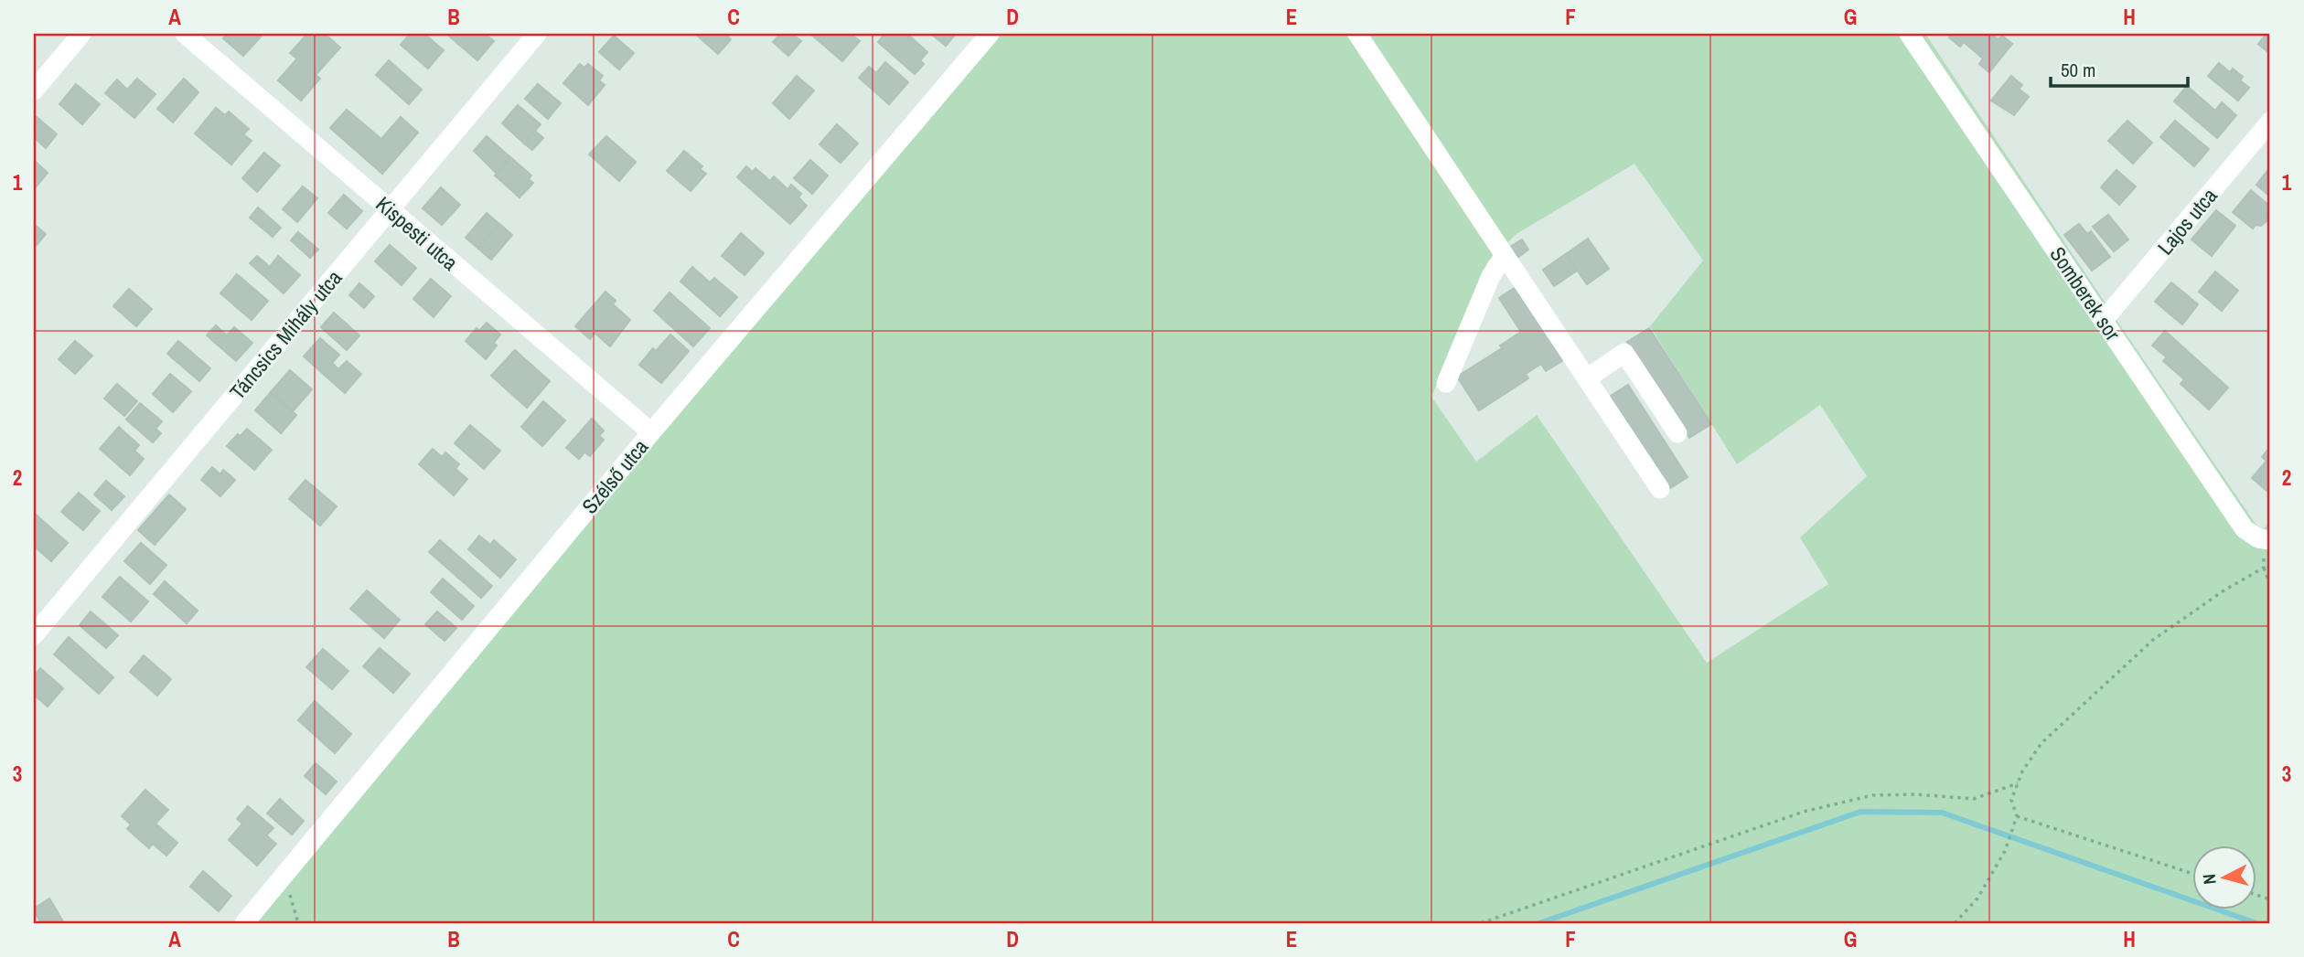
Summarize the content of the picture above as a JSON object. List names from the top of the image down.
{
  "streets": {
    "street": [
      "Lajos utca",
      "Kispesti utca",
      "Somberek sor",
      "Táncsics Mihály utca",
      "Szélső utca"
    ]
  },
  "crossings": [
    ["Lajos utca", "Somberek sor"],
    ["Kispesti utca", "Táncsics Mihály utca"],
    ["Kispesti utca", "Szélső utca"]
  ],
  "scale_bar": "50 m",
  "north": "left",
  "grid": {
    "columns": [
      "A",
      "B",
      "C",
      "D",
      "E",
      "F",
      "G",
      "H"
    ],
    "rows": ["1", "2", "3"]
  }
}
